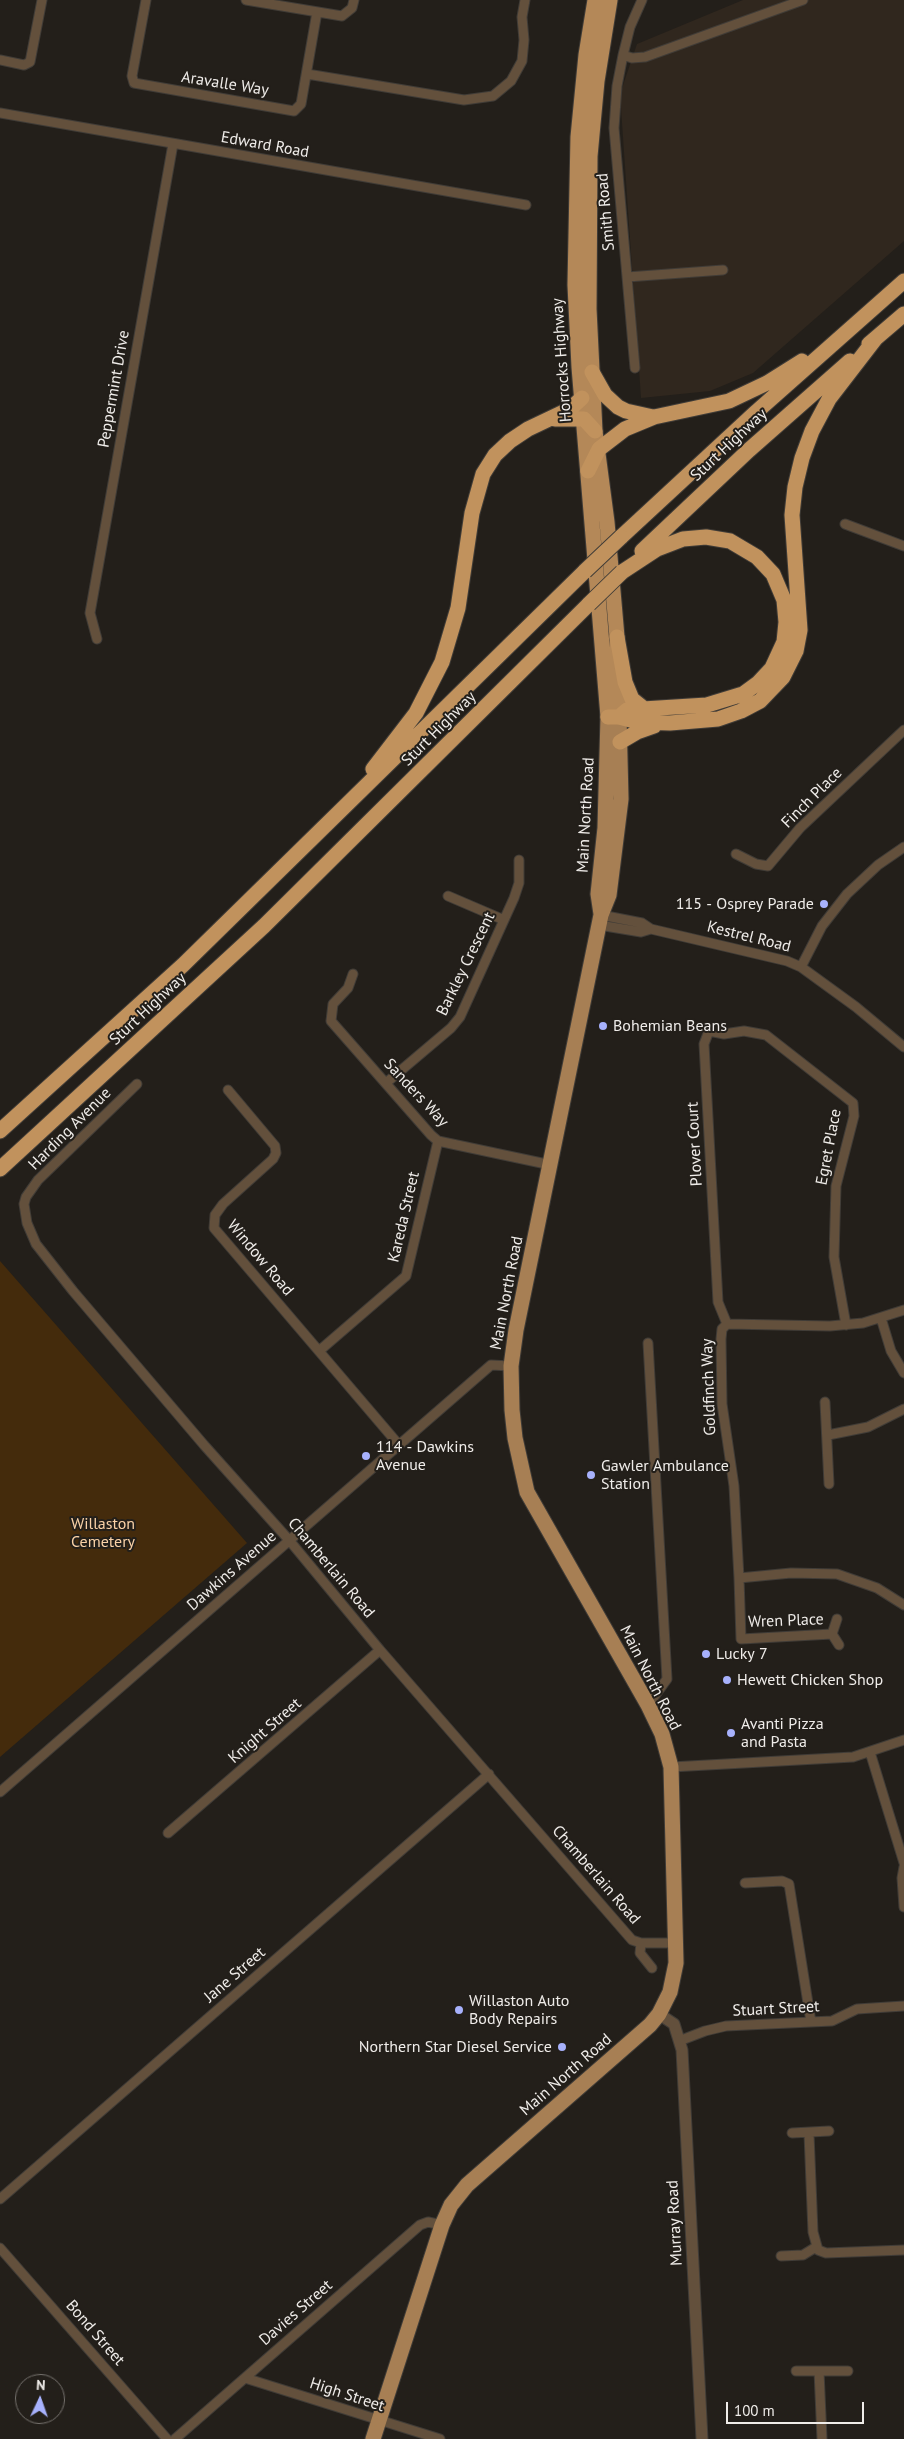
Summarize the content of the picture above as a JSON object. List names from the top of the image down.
{
  "streets": {
    "highway": ["Horrocks Highway", "Sturt Highway"],
    "main road": ["Main North Road"],
    "street": [
      "Aravalle Way",
      "Edward Road",
      "Smith Road",
      "Peppermint Drive",
      "Finch Place",
      "Kestrel Road",
      "Barkley Crescent",
      "Sanders Way",
      "Harding Avenue",
      "Plover Court",
      "Egret Place",
      "Kareda Street",
      "Window Road",
      "Goldfinch Way",
      "Chamberlain Road",
      "Dawkins Avenue",
      "Wren Place",
      "Knight Street",
      "Jane Street",
      "Stuart Street",
      "Murray Road",
      "Davies Street",
      "Bond Street",
      "High Street"
    ]
  },
  "crossings": [
    ["Edward Road", "Peppermint Drive"],
    ["Horrocks Highway", "Main North Road"],
    ["Main North Road", "Kestrel Road"],
    ["Main North Road", "Sanders Way"],
    ["Main North Road", "Chamberlain Road"],
    ["Main North Road", "Dawkins Avenue"],
    ["Main North Road", "Murray Road"],
    ["Main North Road", "Davies Street"],
    ["Main North Road", "High Street"],
    ["Barkley Crescent", "Sanders Way"],
    ["Sanders Way", "Kareda Street"],
    ["Harding Avenue", "Chamberlain Road"],
    ["Plover Court", "Egret Place"],
    ["Plover Court", "Goldfinch Way"],
    ["Egret Place", "Goldfinch Way"],
    ["Kareda Street", "Window Road"],
    ["Window Road", "Dawkins Avenue"],
    ["Goldfinch Way", "Wren Place"],
    ["Chamberlain Road", "Dawkins Avenue"],
    ["Chamberlain Road", "Knight Street"],
    ["Chamberlain Road", "Jane Street"],
    ["Stuart Street", "Murray Road"],
    ["Davies Street", "High Street"]
  ],
  "parks": ["Willaston Cemetery"],
  "places": [
    "115 - Osprey Parade",
    "Bohemian Beans",
    "114 - Dawkins Avenue",
    "Gawler Ambulance Station",
    "Lucky 7",
    "Hewett Chicken Shop",
    "Avanti Pizza and Pasta",
    "Willaston Auto Body Repairs",
    "Northern Star Diesel Service"
  ],
  "scale_bar": "100 m",
  "north": "top"
}
